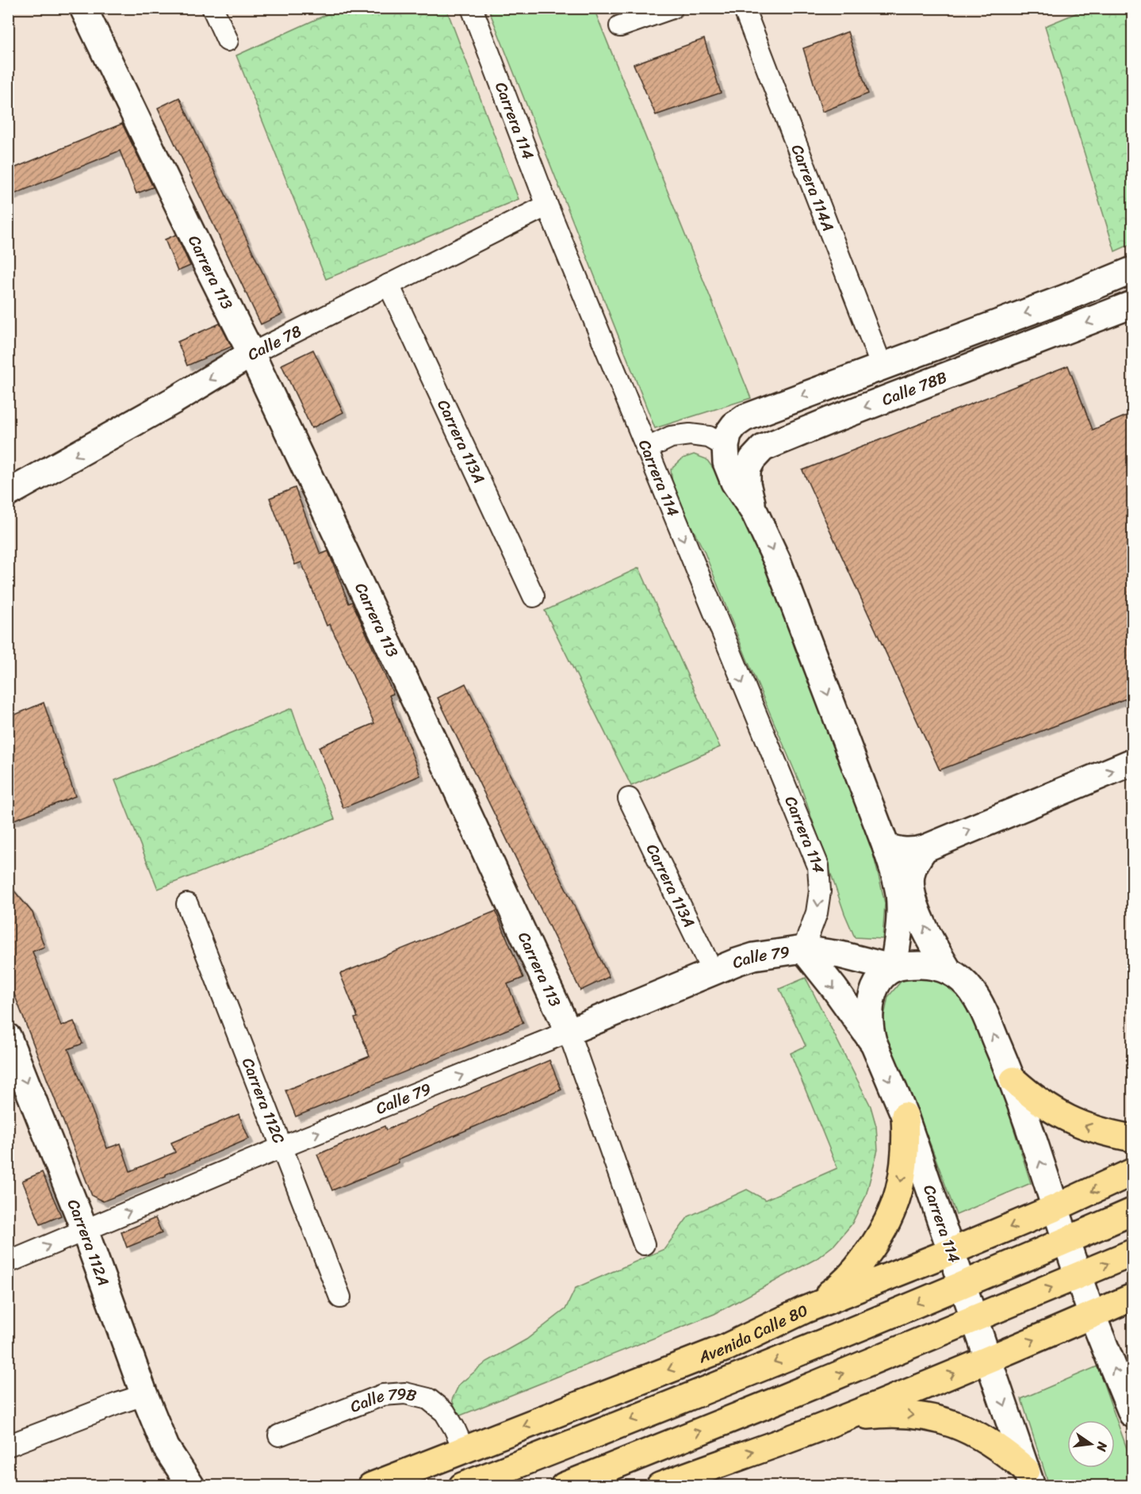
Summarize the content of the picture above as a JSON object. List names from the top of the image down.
{
  "streets": {
    "highway": ["Avenida Calle 80"],
    "street": [
      "Carrera 114",
      "Carrera 114A",
      "Carrera 113",
      "Calle 78",
      "Calle 78B",
      "Carrera 113A",
      "Calle 79",
      "Carrera 112C",
      "Carrera 112A",
      "Calle 79B"
    ]
  },
  "crossings": [
    ["Carrera 114", "Calle 78"],
    ["Carrera 114", "Calle 79"],
    ["Carrera 114", "Avenida Calle 80"],
    ["Carrera 114A", "Calle 78B"],
    ["Carrera 113", "Calle 78"],
    ["Carrera 113", "Calle 79"],
    ["Calle 78", "Carrera 113A"],
    ["Carrera 113A", "Calle 79"],
    ["Calle 79", "Carrera 112C"],
    ["Calle 79", "Carrera 112A"],
    ["Avenida Calle 80", "Calle 79B"]
  ],
  "one_way": ["Calle 78", "Calle 78B", "Carrera 112A"],
  "north": "right"
}
